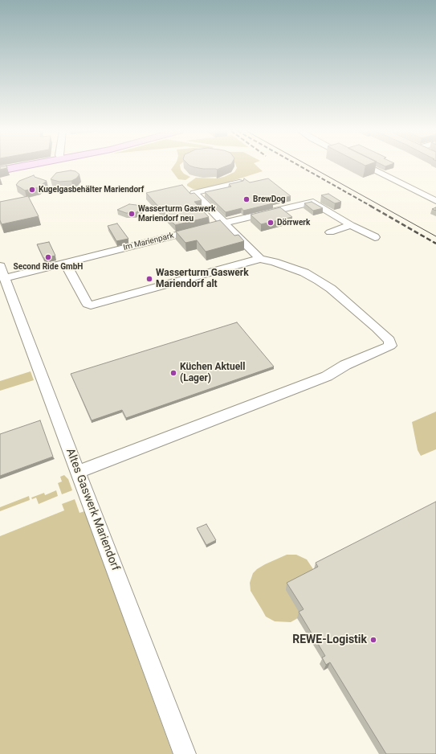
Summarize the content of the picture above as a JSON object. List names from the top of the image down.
{
  "streets": {
    "street": ["Im Marienpark", "Altes Gaswerk Mariendorf"]
  },
  "crossings": [
    ["Im Marienpark", "Altes Gaswerk Mariendorf"]
  ],
  "places": [
    "Kugelgasbehälter Mariendorf",
    "BrewDog",
    "Wasserturm Gaswerk Mariendorf neu",
    "Dörrwerk",
    "Second Ride GmbH",
    "Wasserturm Gaswerk Mariendorf alt",
    "Küchen Aktuell (Lager)",
    "REWE-Logistik"
  ]
}
